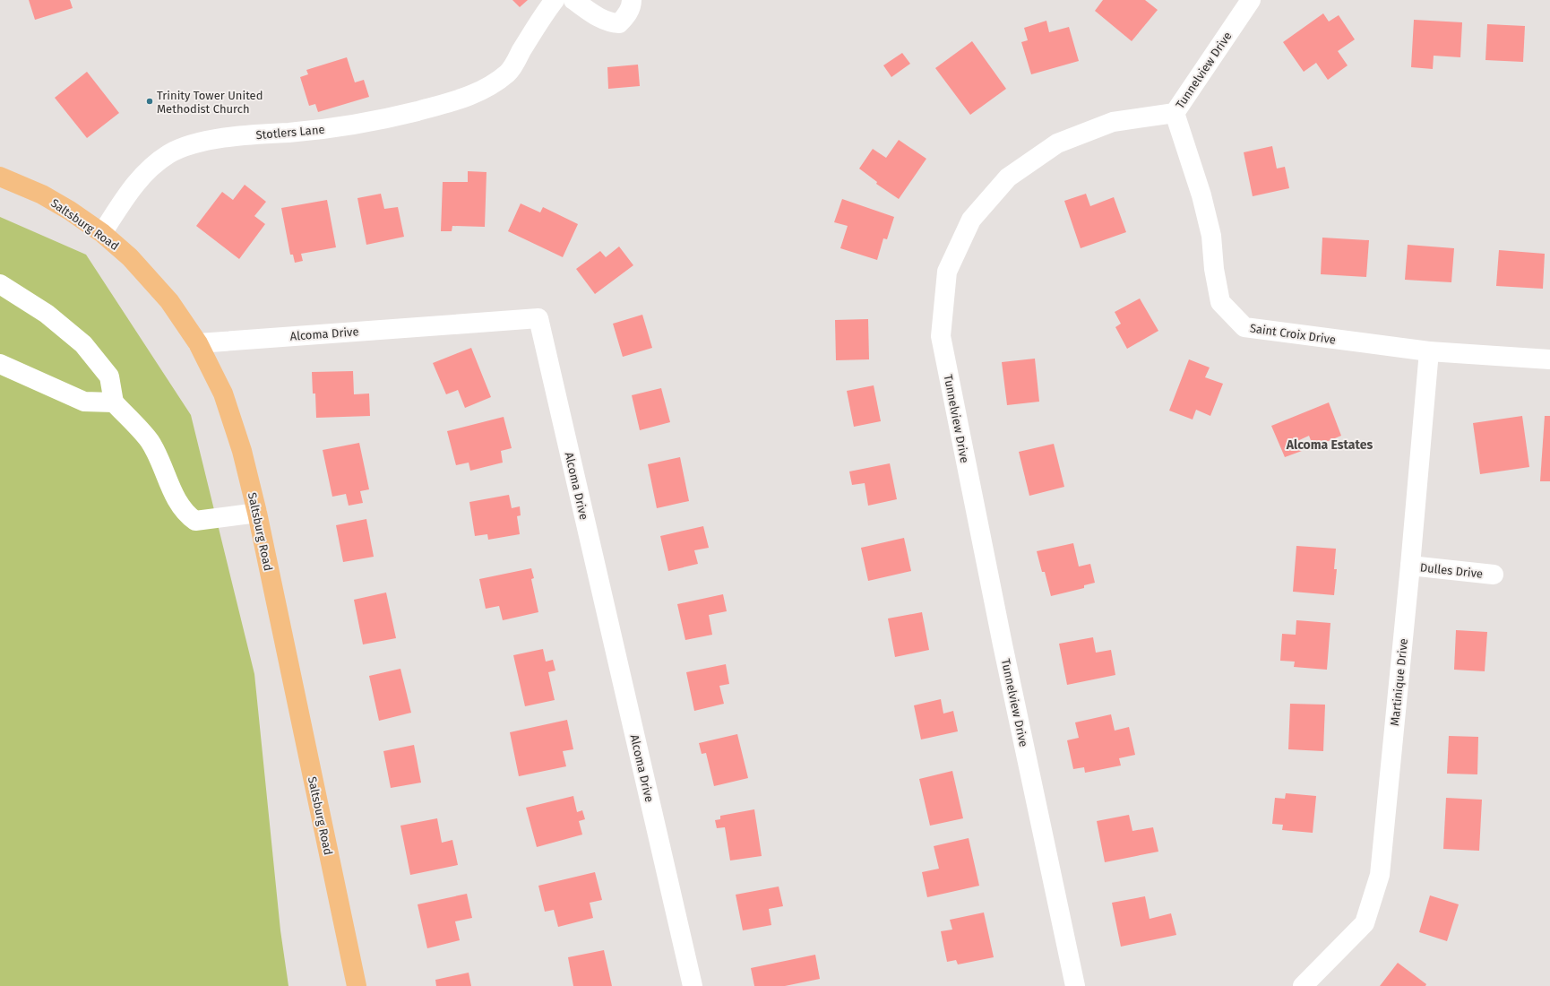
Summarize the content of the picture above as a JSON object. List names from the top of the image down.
{
  "streets": {
    "main road": ["Saltsburg Road"],
    "street": [
      "Tunnelview Drive",
      "Stotlers Lane",
      "Alcoma Drive",
      "Saint Croix Drive",
      "Dulles Drive",
      "Martinique Drive"
    ]
  },
  "crossings": [
    ["Tunnelview Drive", "Saint Croix Drive"],
    ["Stotlers Lane", "Saltsburg Road"],
    ["Saltsburg Road", "Alcoma Drive"],
    ["Saint Croix Drive", "Martinique Drive"],
    ["Dulles Drive", "Martinique Drive"]
  ],
  "districts": ["Alcoma Estates"],
  "places": ["Trinity Tower United Methodist Church"]
}
